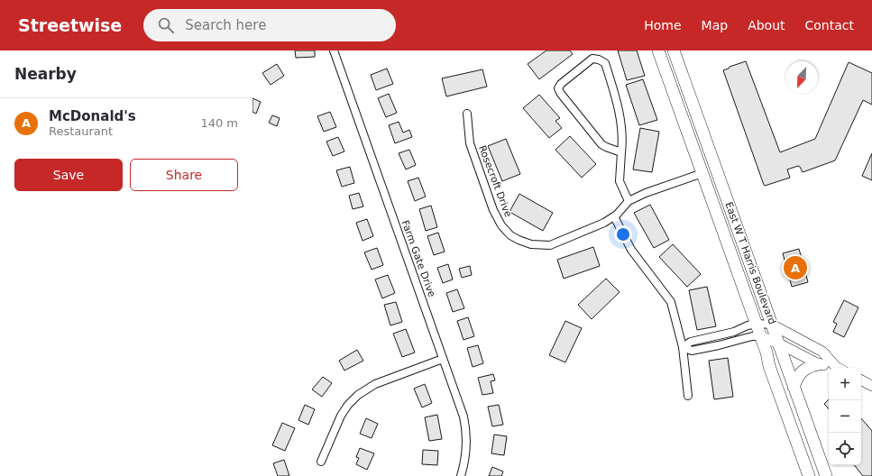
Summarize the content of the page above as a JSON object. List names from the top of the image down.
{
  "streets": {
    "main road": ["East W T Harris Boulevard"],
    "street": ["Rosecroft Drive", "Farm Gate Drive"]
  },
  "crossings": [
    ["Rosecroft Drive", "East W T Harris Boulevard"]
  ],
  "north": "bottom left",
  "page": {
    "header": "Streetwise",
    "search": "Search here",
    "nav": [
      "Home",
      "Map",
      "About",
      "Contact"
    ],
    "heading": "Nearby",
    "list": [
      {
        "mark": "A",
        "name": "McDonald's",
        "note": "Restaurant",
        "value": "140 m"
      }
    ],
    "buttons": ["Save", "Share"],
    "pins": "A",
    "map_buttons": ["+", "−"]
  }
}
